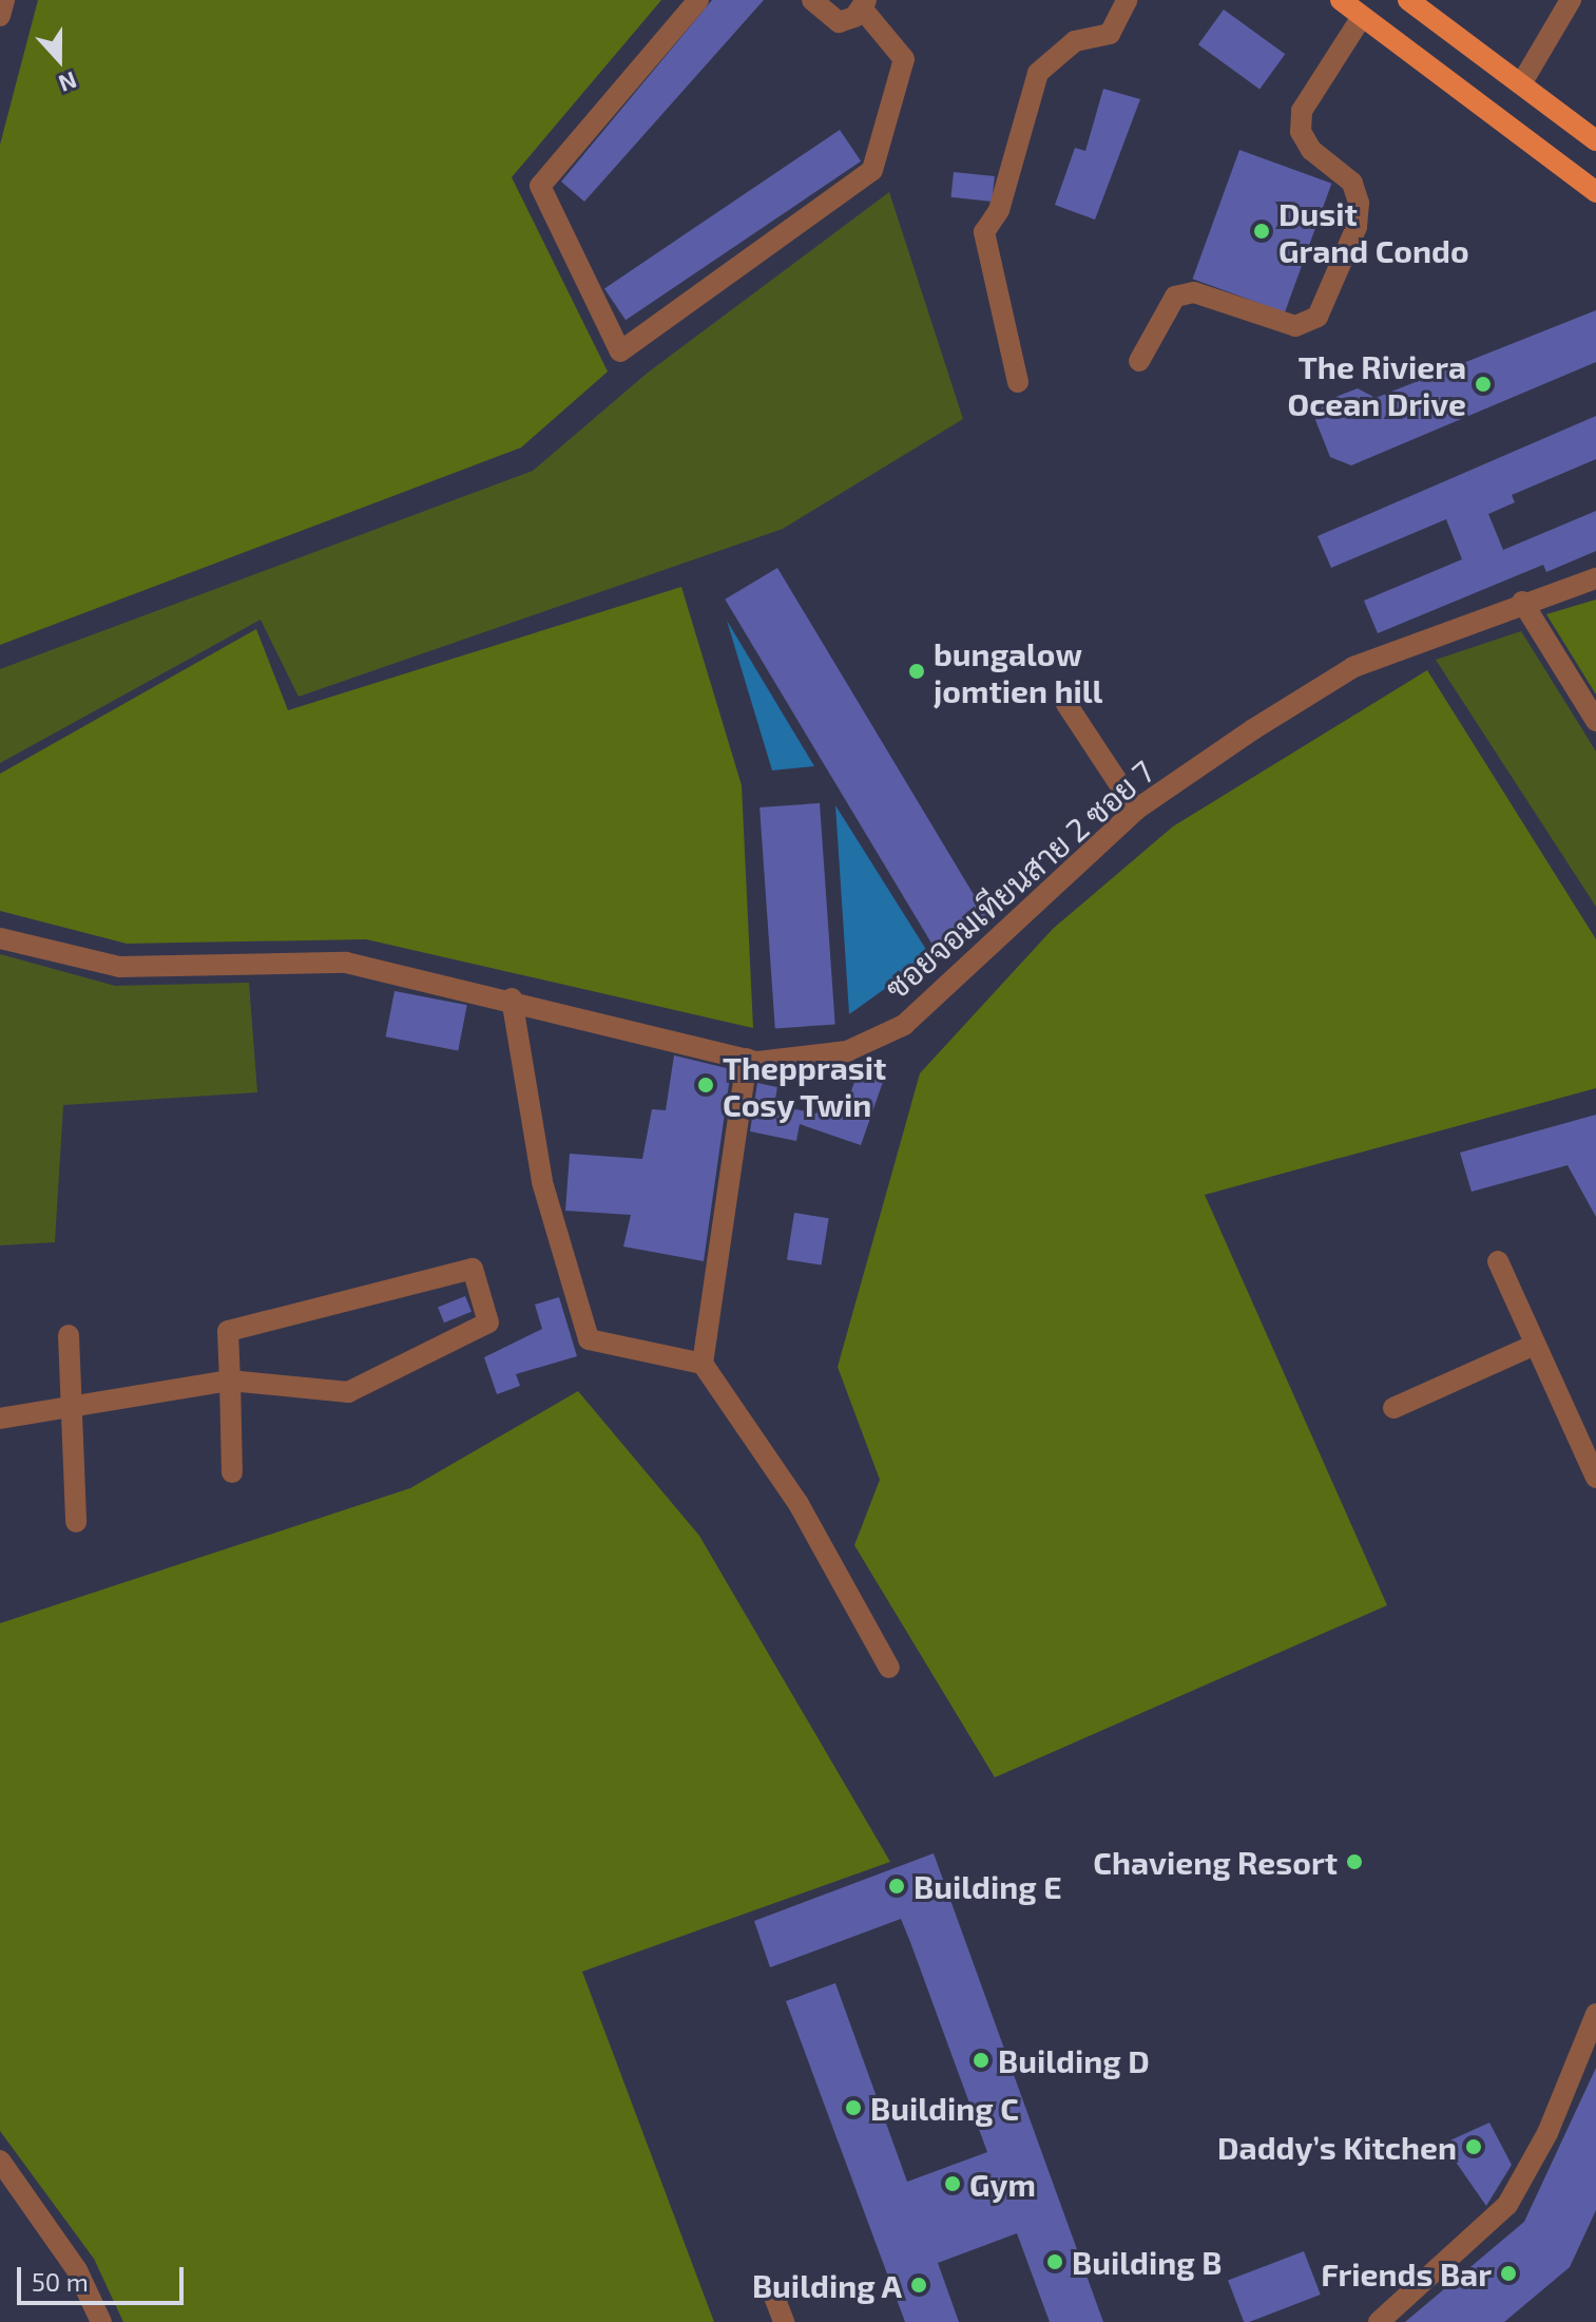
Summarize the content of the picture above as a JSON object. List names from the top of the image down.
{
  "streets": {
    "street": ["ซอยจอมเทียนสาย 2 ซอย 7"]
  },
  "places": [
    "Dusit Grand Condo",
    "The Riviera Ocean Drive",
    "bungalow jomtien hill",
    "Thepprasit Cosy Twin",
    "Chavieng Resort",
    "Building E",
    "Building D",
    "Building C",
    "Daddy’s Kitchen",
    "Gym",
    "Building B",
    "Friends Bar",
    "Building A"
  ],
  "scale_bar": "50 m",
  "north": "bottom"
}
